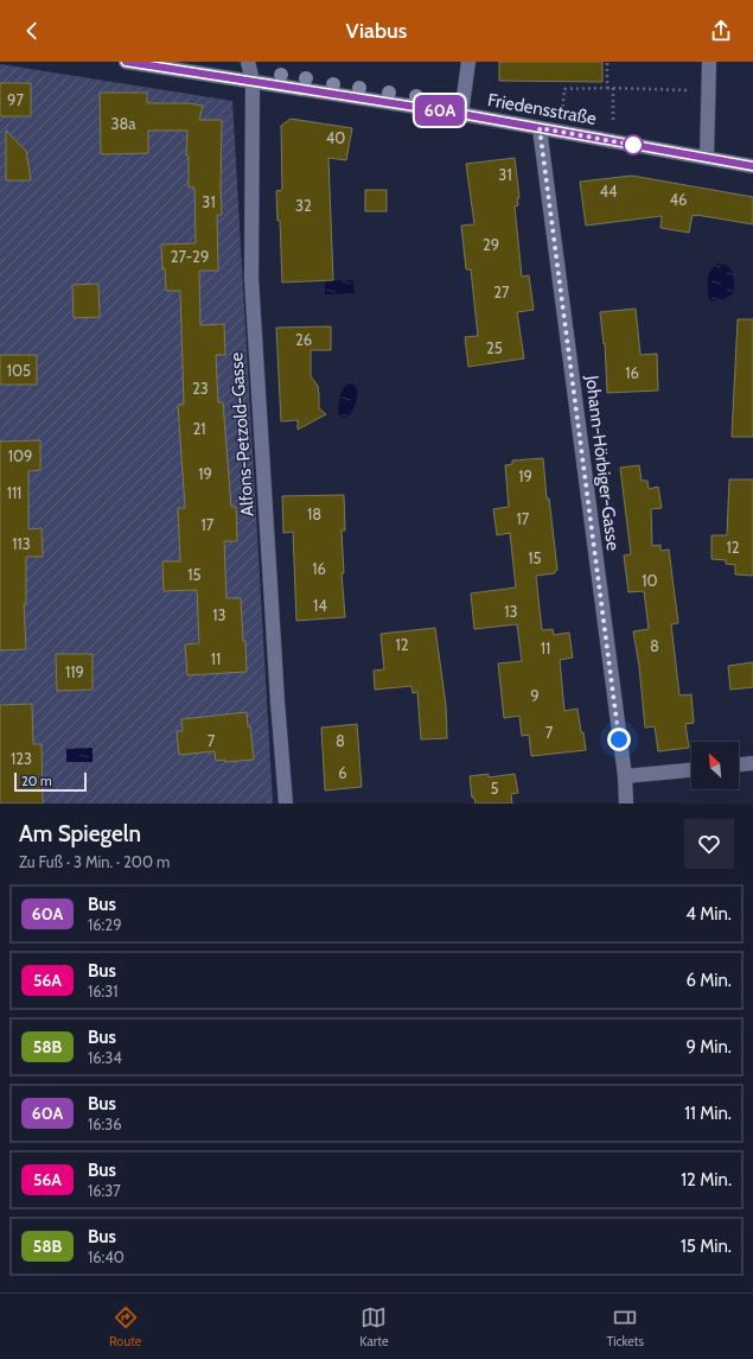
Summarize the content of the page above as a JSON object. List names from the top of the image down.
{
  "streets": {
    "street": ["Friedensstraße", "Alfons-Petzold-Gasse", "Johann-Hörbiger-Gasse"]
  },
  "crossings": [
    ["Friedensstraße", "Alfons-Petzold-Gasse"],
    ["Friedensstraße", "Johann-Hörbiger-Gasse"]
  ],
  "lines": ["bus line 60A"],
  "house_numbers": [
    "97",
    "38a",
    "40",
    "31",
    "44",
    "46",
    "31",
    "32",
    "29",
    "27-29",
    "27",
    "26",
    "25",
    "105",
    "16",
    "23",
    "21",
    "109",
    "19",
    "19",
    "111",
    "18",
    "17",
    "17",
    "113",
    "12",
    "15",
    "16",
    "15",
    "10",
    "14",
    "13",
    "13",
    "12",
    "8",
    "11",
    "11",
    "119",
    "9",
    "7",
    "7",
    "8",
    "123",
    "6",
    "5"
  ],
  "scale_bar": "20 m",
  "north": "top left",
  "page": {
    "header": "Viabus",
    "on_map": "60A",
    "scale": "20 m",
    "heading": ["Am Spiegeln", "Zu Fuß · 3 Min. · 200 m"],
    "list": [
      {
        "mark": "60A",
        "name": "Bus",
        "note": "16:29",
        "value": "4 Min."
      },
      {
        "mark": "56A",
        "name": "Bus",
        "note": "16:31",
        "value": "6 Min."
      },
      {
        "mark": "58B",
        "name": "Bus",
        "note": "16:34",
        "value": "9 Min."
      },
      {
        "mark": "60A",
        "name": "Bus",
        "note": "16:36",
        "value": "11 Min."
      },
      {
        "mark": "56A",
        "name": "Bus",
        "note": "16:37",
        "value": "12 Min."
      },
      {
        "mark": "58B",
        "name": "Bus",
        "note": "16:40",
        "value": "15 Min."
      }
    ],
    "tabs": ["Route", "Karte", "Tickets"]
  }
}
